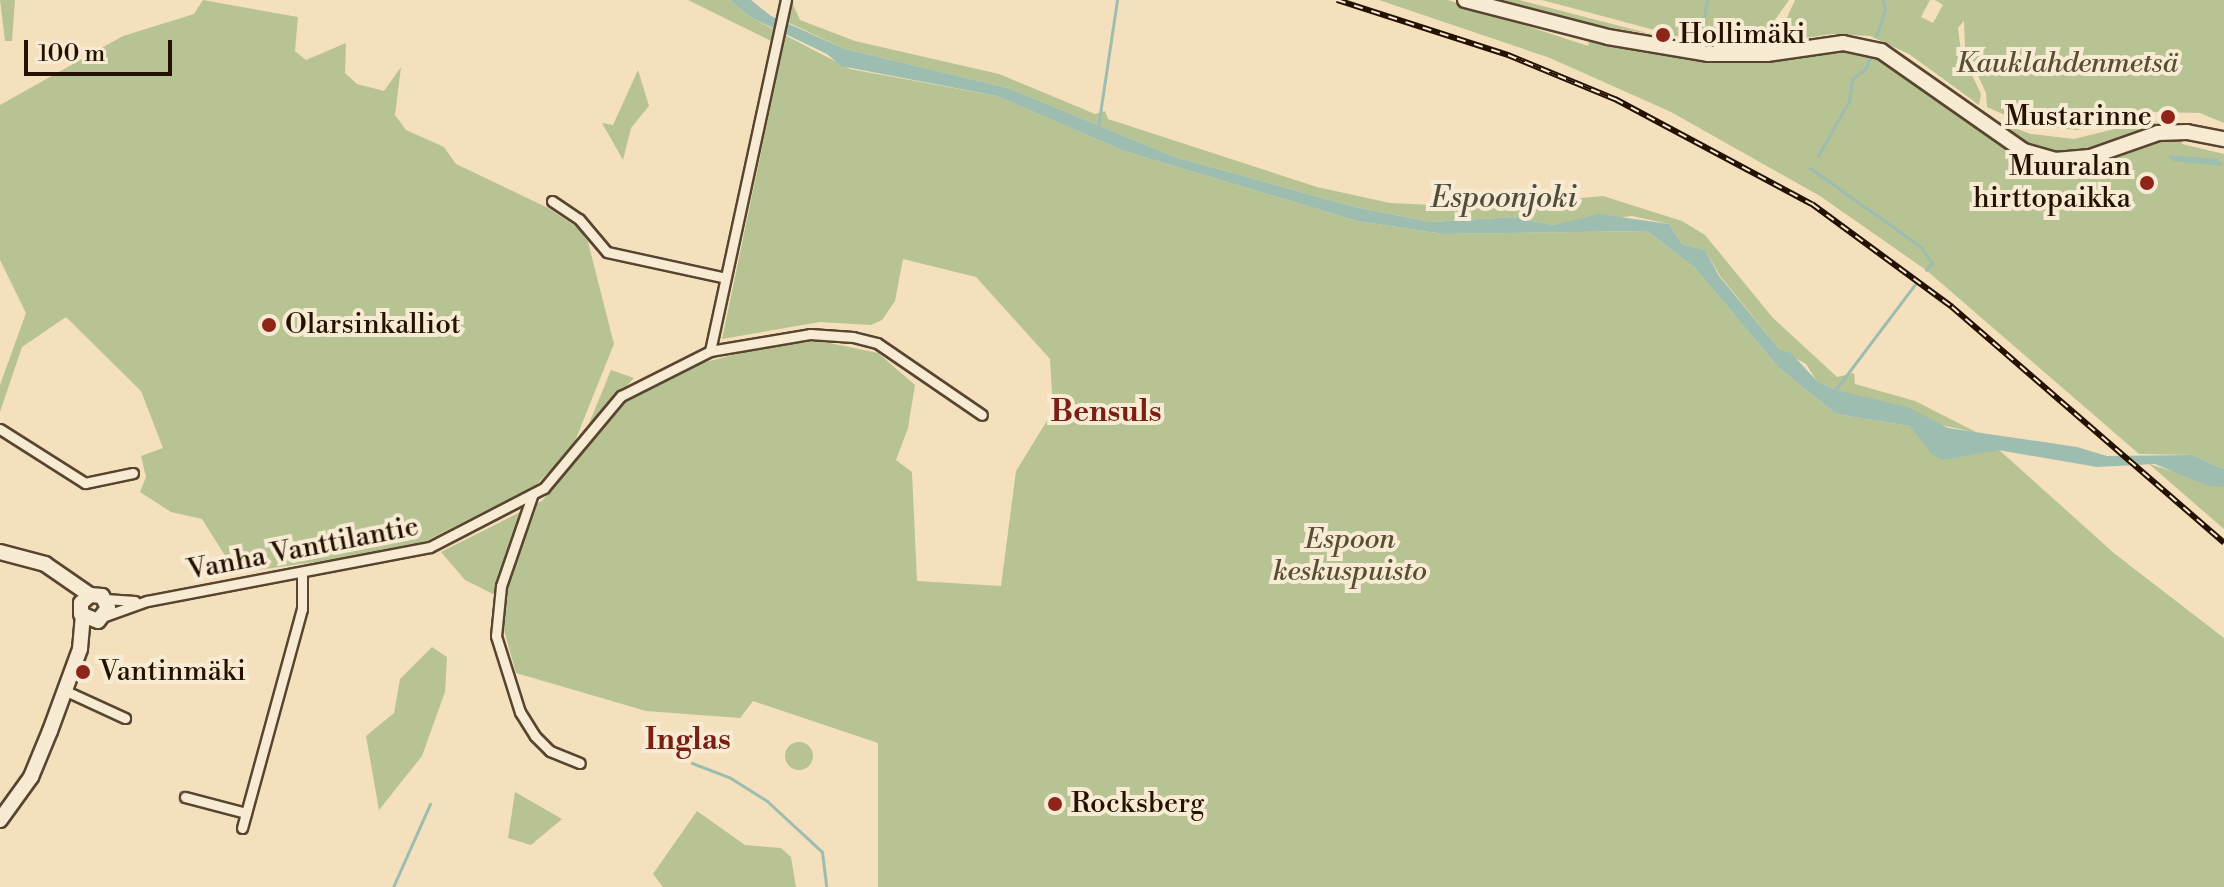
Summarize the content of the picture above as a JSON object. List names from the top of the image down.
{
  "streets": {
    "street": ["Vanha Vanttilantie"]
  },
  "districts": ["Bensuls", "Inglas"],
  "water": ["Espoonjoki"],
  "parks": ["Kauklahdenmetsä", "Espoon keskuspuisto"],
  "places": [
    "Hollimäki",
    "Mustarinne",
    "Muuralan hirttopaikka",
    "Olarsinkalliot",
    "Vantinmäki",
    "Rocksberg"
  ],
  "scale_bar": "100 m"
}
